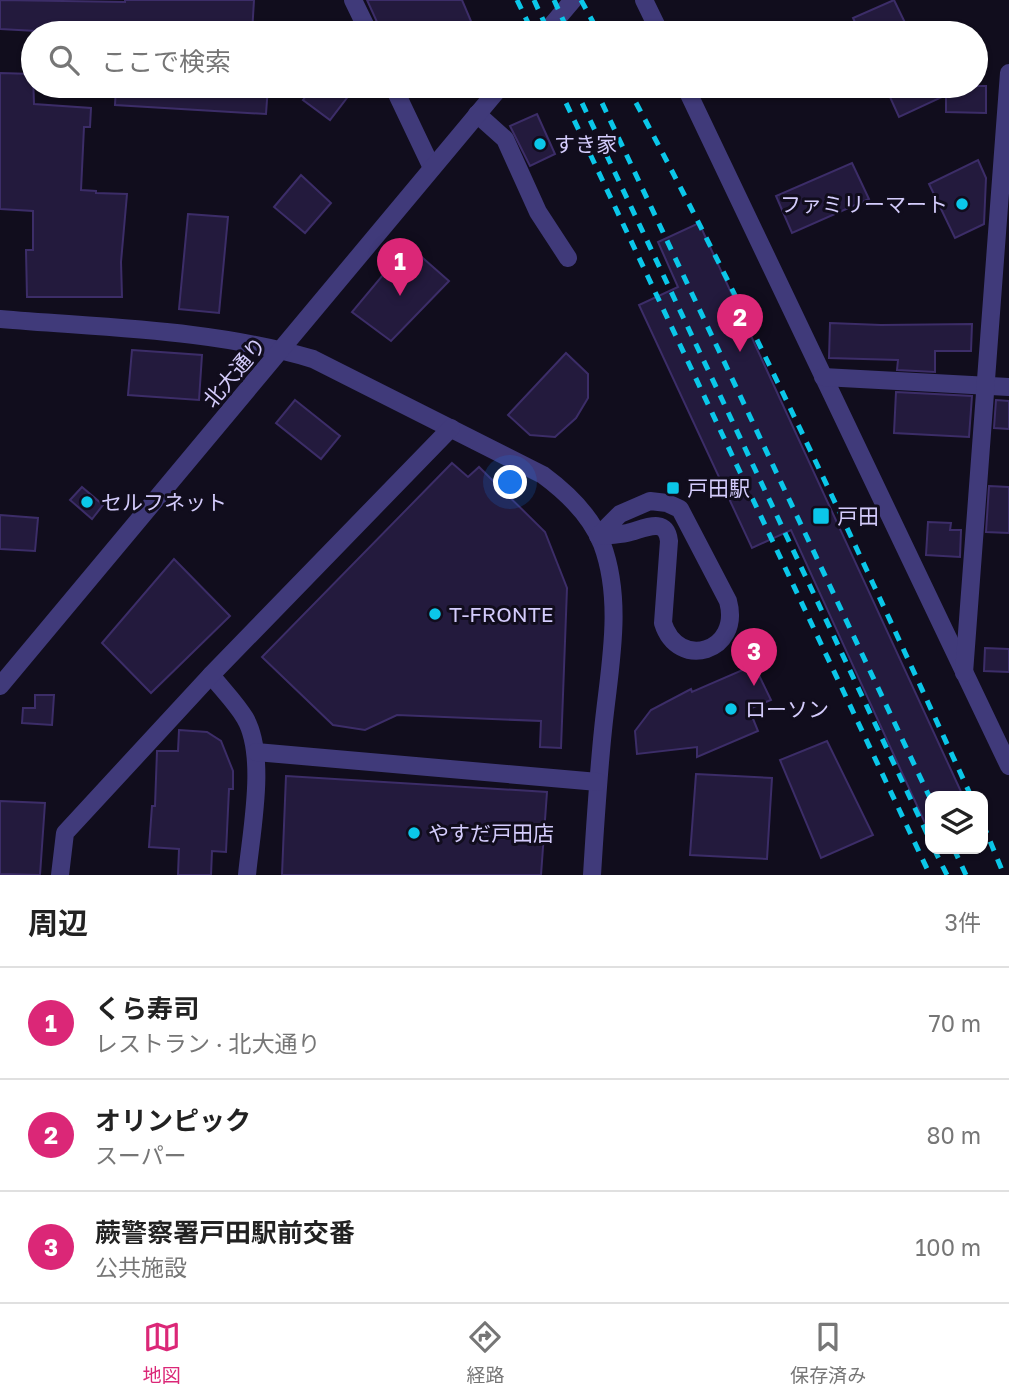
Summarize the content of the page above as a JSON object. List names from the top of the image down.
{
  "streets": {
    "street": ["北大通り"]
  },
  "places": {
    "other": [
      "すき家",
      "ファミリーマート",
      "セルフネット",
      "T-FRONTE",
      "ローソン",
      "やすだ戸田店"
    ],
    "transit": ["戸田駅", "戸田"]
  },
  "page": {
    "search": "ここで検索",
    "pins": ["1", "2", "3"],
    "heading": ["周辺", "3件"],
    "list": [
      {
        "mark": "1",
        "name": "くら寿司",
        "note": "レストラン · 北大通り",
        "value": "70 m"
      },
      {
        "mark": "2",
        "name": "オリンピック",
        "note": "スーパー",
        "value": "80 m"
      },
      {
        "mark": "3",
        "name": "蕨警察署戸田駅前交番",
        "note": "公共施設",
        "value": "100 m"
      }
    ],
    "nav": ["地図", "経路", "保存済み"]
  }
}
